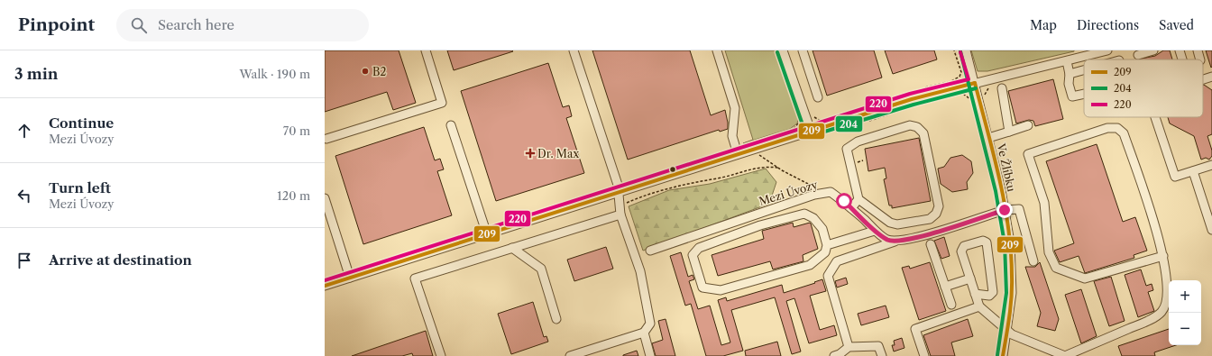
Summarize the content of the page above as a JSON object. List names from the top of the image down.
{
  "streets": {
    "street": ["Ve Žlíbku", "Mezi Úvozy"]
  },
  "crossings": [
    ["Ve Žlíbku", "Mezi Úvozy"]
  ],
  "places": {
    "other": ["B2"],
    "health": ["Dr. Max"]
  },
  "lines": ["transit line 204", "transit line 220", "transit line 209"],
  "legend": ["209", "204", "220"],
  "page": {
    "header": "Pinpoint",
    "search": "Search here",
    "nav": ["Map", "Directions", "Saved"],
    "heading": ["3 min", "Walk · 190 m"],
    "list": [
      ["Continue", "Mezi Úvozy", "70 m"],
      ["Turn left", "Mezi Úvozy", "120 m"],
      "Arrive at destination"
    ],
    "map_buttons": ["+", "−"]
  }
}
